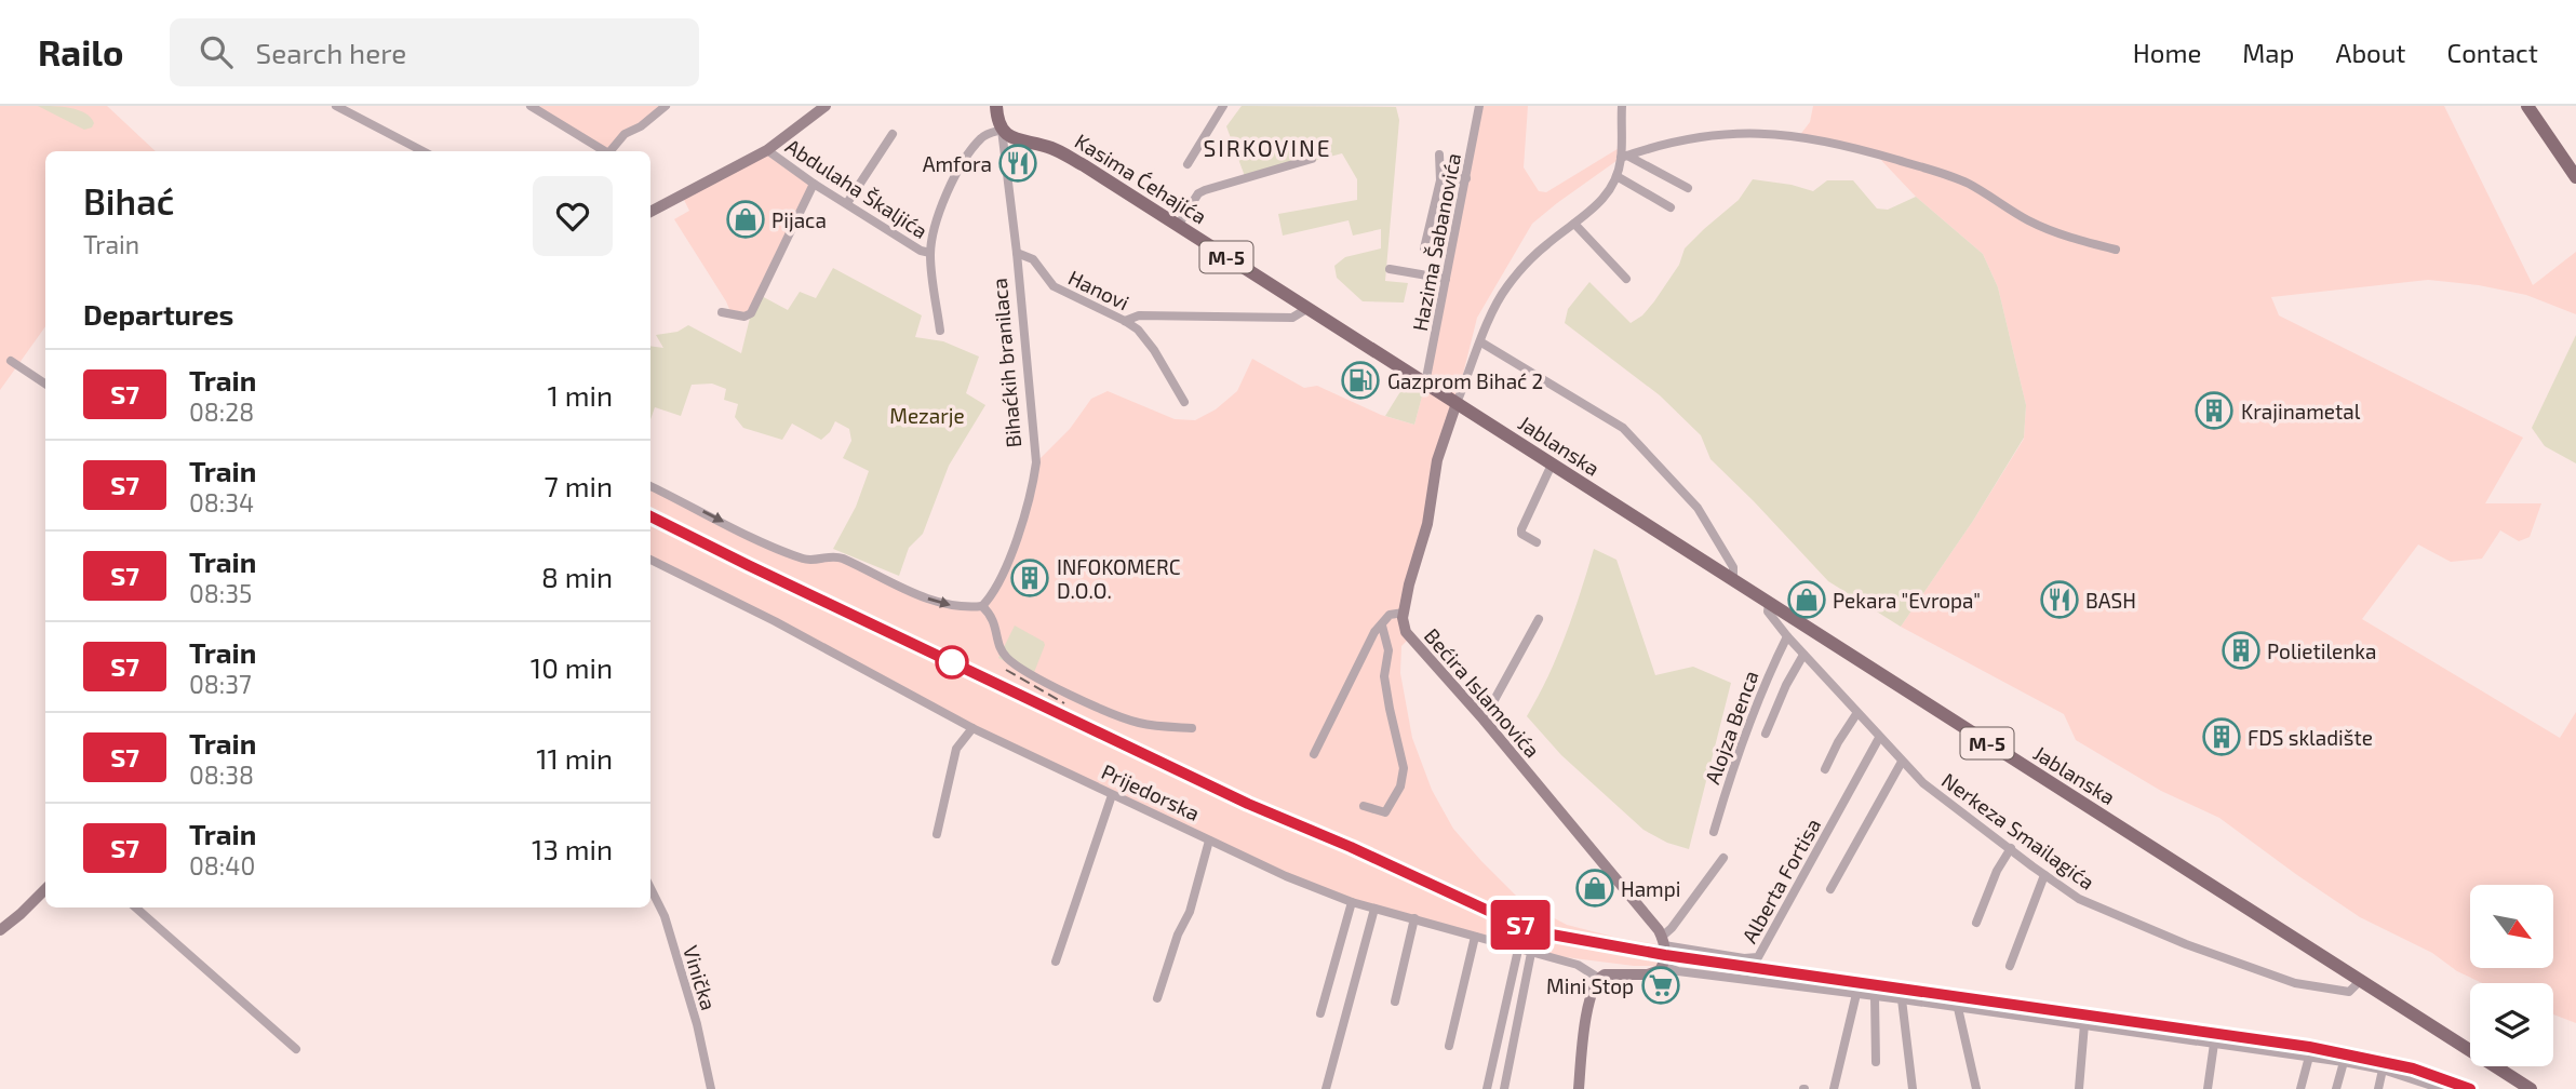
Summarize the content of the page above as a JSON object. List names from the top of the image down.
{
  "streets": {
    "main road": [
      "Kasima Ćehajića",
      "M-5",
      "Bihaćkih branilaca",
      "Jablanska"
    ],
    "street": [
      "Abdulaha Škaljića",
      "Hazima Šabanovića",
      "Hanovi",
      "Bećira Islamovića",
      "Alojza Benca",
      "Prijedorska",
      "Nerkeza Smailagića",
      "Alberta Fortisa",
      "Vinička"
    ]
  },
  "crossings": [
    ["Kasima Ćehajića", "Hazima Šabanovića"],
    ["Kasima Ćehajića", "Bihaćkih branilaca"],
    ["Kasima Ćehajića", "Jablanska"],
    ["Kasima Ćehajića", "Bećira Islamovića"],
    ["Hanovi", "Bihaćkih branilaca"],
    ["Jablanska", "Bećira Islamovića"],
    ["Jablanska", "Nerkeza Smailagića"],
    ["Bećira Islamovića", "Alberta Fortisa"],
    ["Alojza Benca", "Nerkeza Smailagića"],
    ["Nerkeza Smailagića", "Alberta Fortisa"]
  ],
  "districts": ["SIRKOVINE"],
  "parks": ["Mezarje"],
  "places": {
    "restaurant": ["Amfora", "BASH"],
    "shop": ["Pijaca", "Pekara \"Evropa\"", "Hampi"],
    "fuel station": ["Gazprom Bihać 2"],
    "building": [
      "Krajinametal",
      "INFOKOMERC D.O.O.",
      "Polietilenka",
      "FDS skladište"
    ],
    "supermarket": ["Mini Stop"]
  },
  "north": "bottom right",
  "page": {
    "header": "Railo",
    "search": "Search here",
    "nav": [
      "Home",
      "Map",
      "About",
      "Contact"
    ],
    "on_map": "S7",
    "heading": [
      ["Bihać", "Train"],
      "Departures"
    ],
    "list": [
      {
        "mark": "S7",
        "name": "Train",
        "note": "08:28",
        "value": "1 min"
      },
      {
        "mark": "S7",
        "name": "Train",
        "note": "08:34",
        "value": "7 min"
      },
      {
        "mark": "S7",
        "name": "Train",
        "note": "08:35",
        "value": "8 min"
      },
      {
        "mark": "S7",
        "name": "Train",
        "note": "08:37",
        "value": "10 min"
      },
      {
        "mark": "S7",
        "name": "Train",
        "note": "08:38",
        "value": "11 min"
      },
      {
        "mark": "S7",
        "name": "Train",
        "note": "08:40",
        "value": "13 min"
      }
    ]
  }
}
